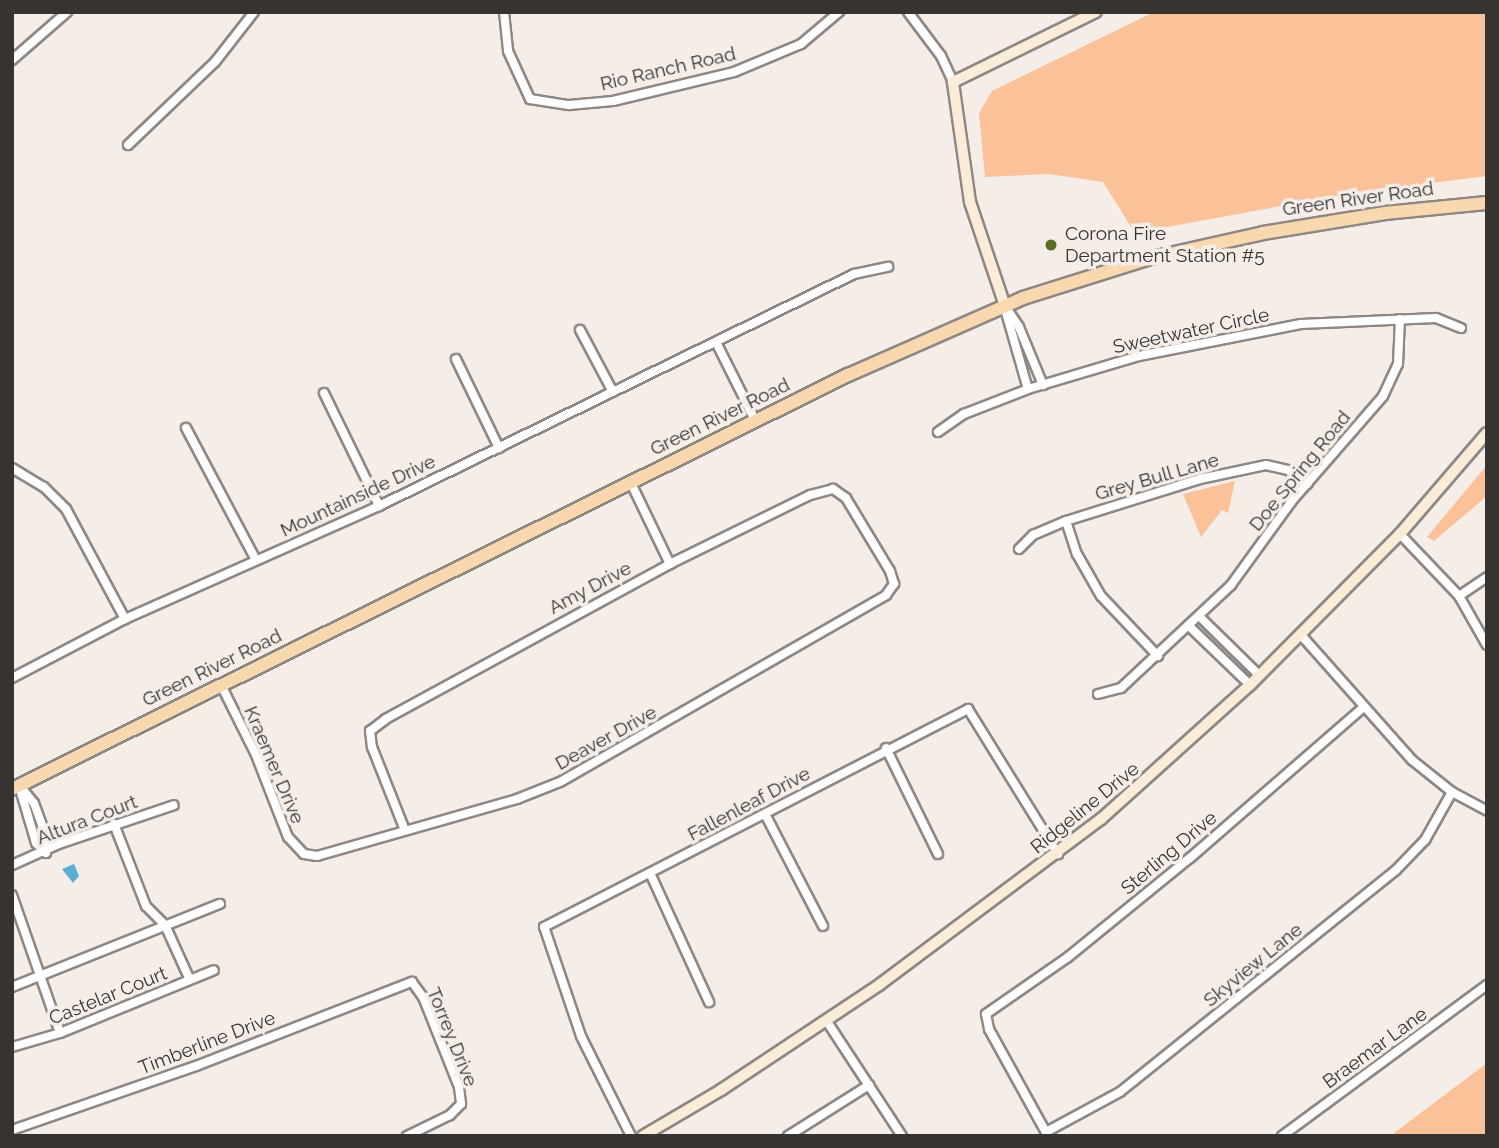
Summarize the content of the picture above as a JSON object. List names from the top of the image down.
{
  "streets": {
    "main road": ["Green River Road"],
    "street": [
      "Rio Ranch Road",
      "Sweetwater Circle",
      "Doe Spring Road",
      "Grey Bull Lane",
      "Mountainside Drive",
      "Amy Drive",
      "Deaver Drive",
      "Kraemer Drive",
      "Fallenleaf Drive",
      "Ridgeline Drive",
      "Altura Court",
      "Sterling Drive",
      "Skyview Lane",
      "Castelar Court",
      "Torrey Drive",
      "Timberline Drive",
      "Braemar Lane"
    ]
  },
  "crossings": [
    ["Green River Road", "Kraemer Drive"],
    ["Sweetwater Circle", "Doe Spring Road"],
    ["Doe Spring Road", "Grey Bull Lane"],
    ["Amy Drive", "Deaver Drive"],
    ["Deaver Drive", "Kraemer Drive"],
    ["Fallenleaf Drive", "Ridgeline Drive"],
    ["Sterling Drive", "Skyview Lane"],
    ["Torrey Drive", "Timberline Drive"]
  ],
  "places": ["Corona Fire Department Station #5"]
}
